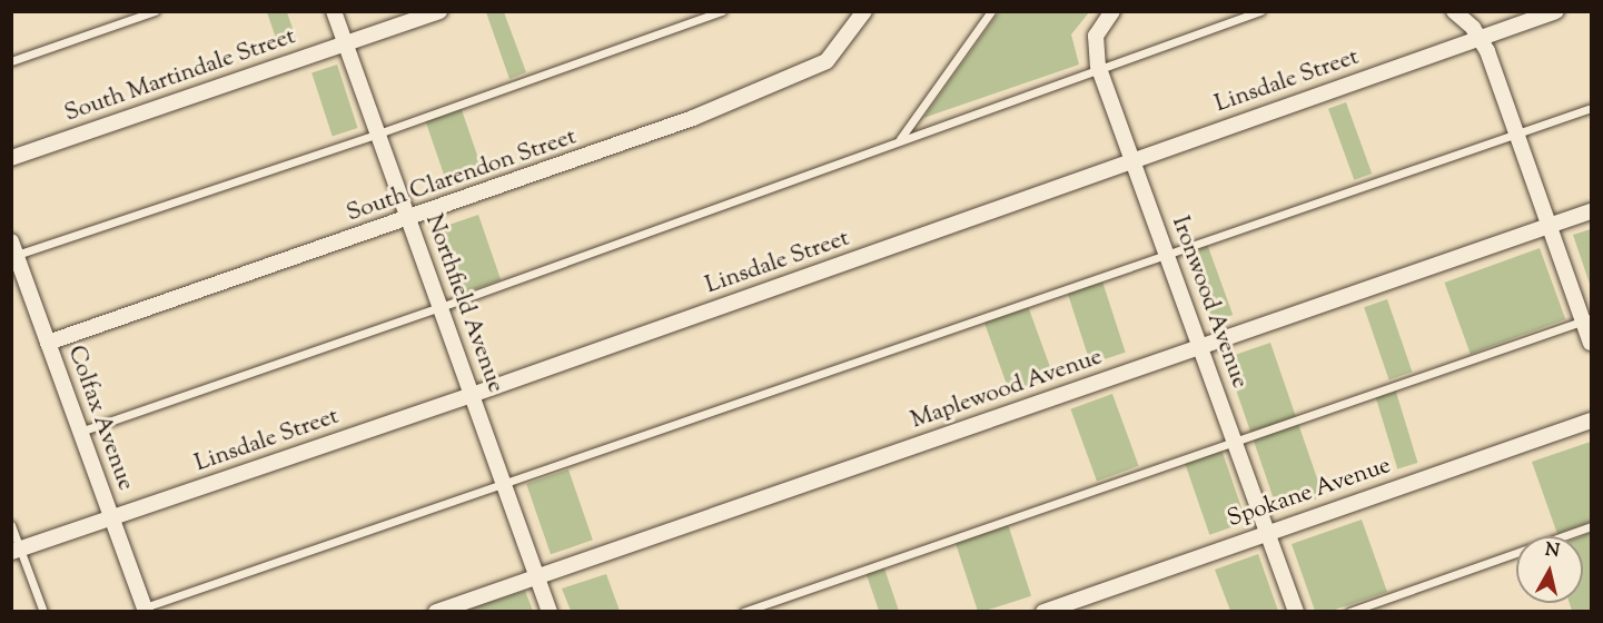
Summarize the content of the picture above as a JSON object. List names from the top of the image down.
{
  "streets": {
    "street": [
      "South Martindale Street",
      "Linsdale Street",
      "South Clarendon Street",
      "Ironwood Avenue",
      "Northfield Avenue",
      "Maplewood Avenue",
      "Colfax Avenue",
      "Spokane Avenue"
    ]
  },
  "crossings": [
    ["South Martindale Street", "Northfield Avenue"],
    ["Linsdale Street", "Ironwood Avenue"],
    ["Linsdale Street", "Northfield Avenue"],
    ["Linsdale Street", "Colfax Avenue"],
    ["South Clarendon Street", "Northfield Avenue"],
    ["South Clarendon Street", "Colfax Avenue"],
    ["Ironwood Avenue", "Maplewood Avenue"],
    ["Ironwood Avenue", "Spokane Avenue"],
    ["Northfield Avenue", "Maplewood Avenue"]
  ],
  "north": "top"
}
